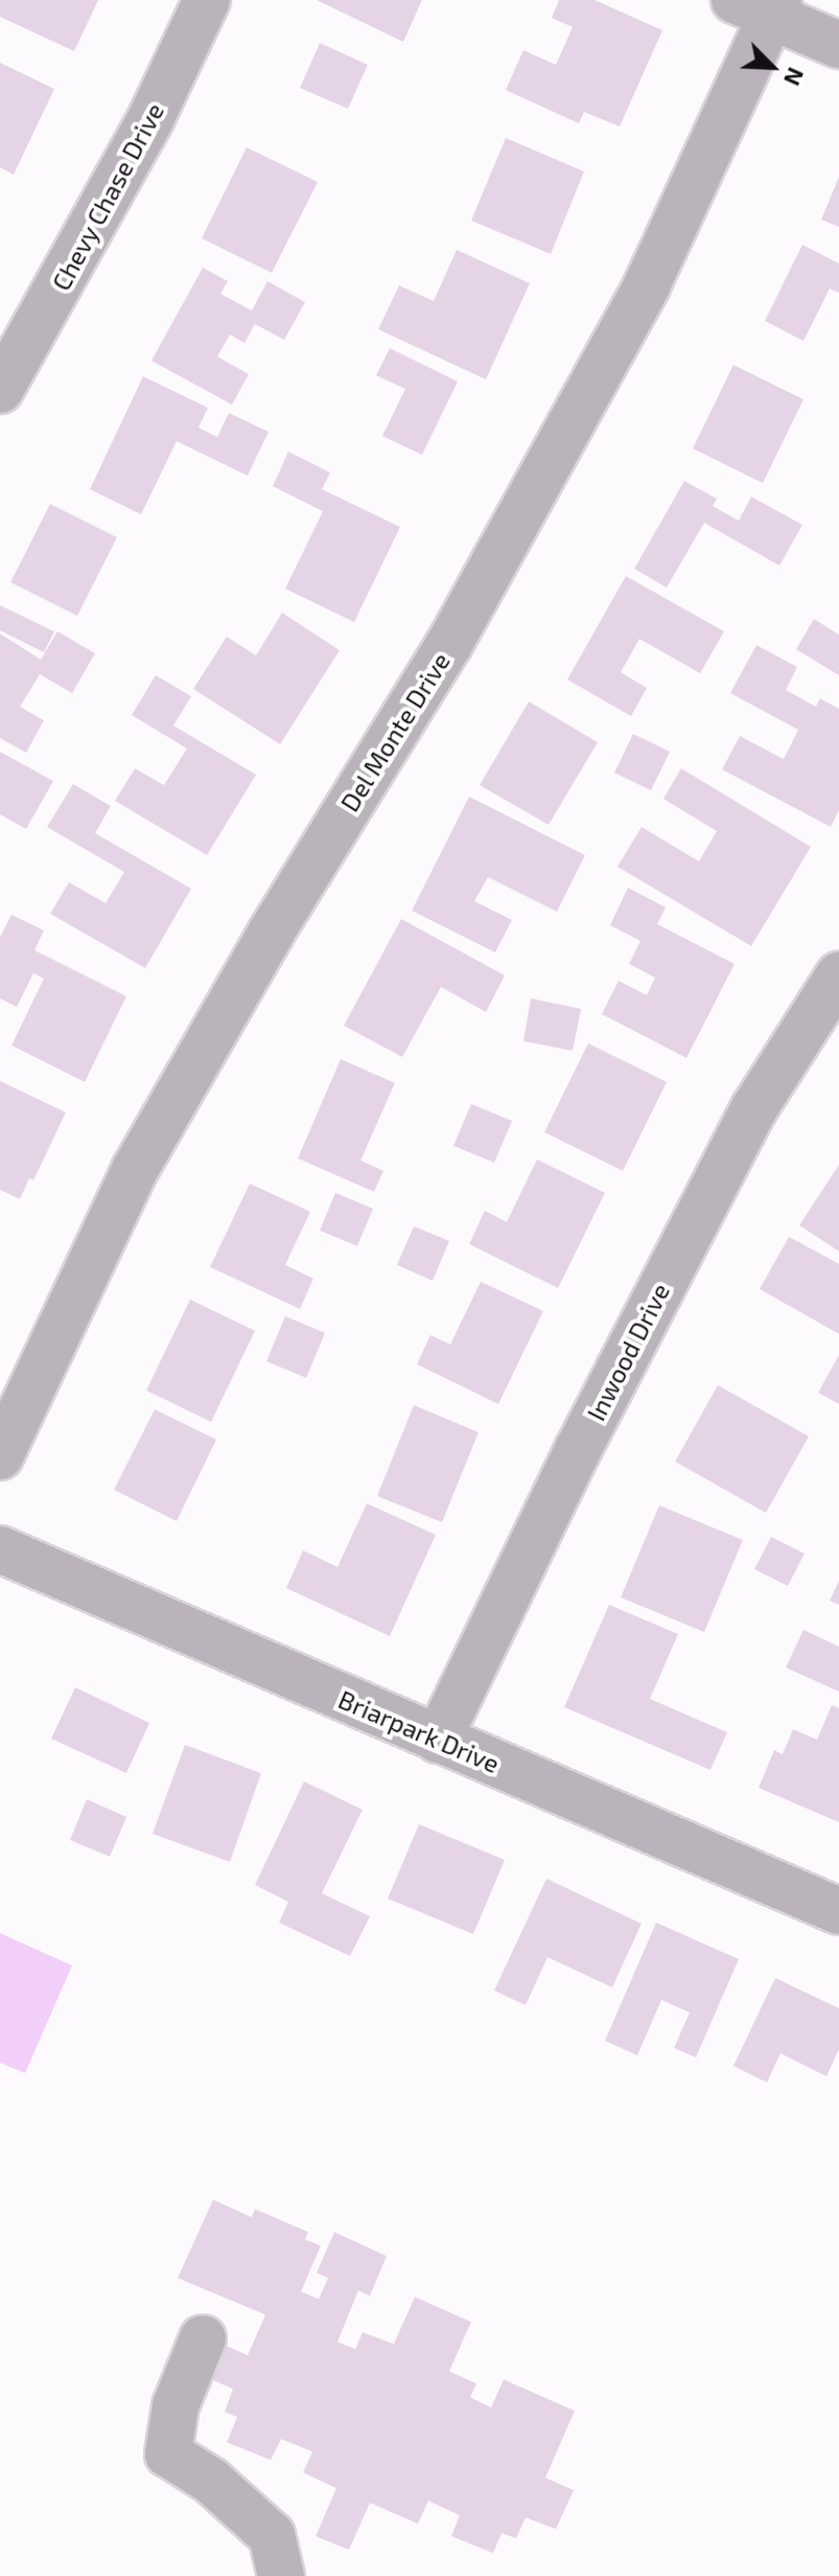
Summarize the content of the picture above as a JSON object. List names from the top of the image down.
{
  "streets": {
    "street": [
      "Chevy Chase Drive",
      "Del Monte Drive",
      "Inwood Drive",
      "Briarpark Drive"
    ]
  },
  "crossings": [
    ["Inwood Drive", "Briarpark Drive"]
  ],
  "north": "bottom right"
}
